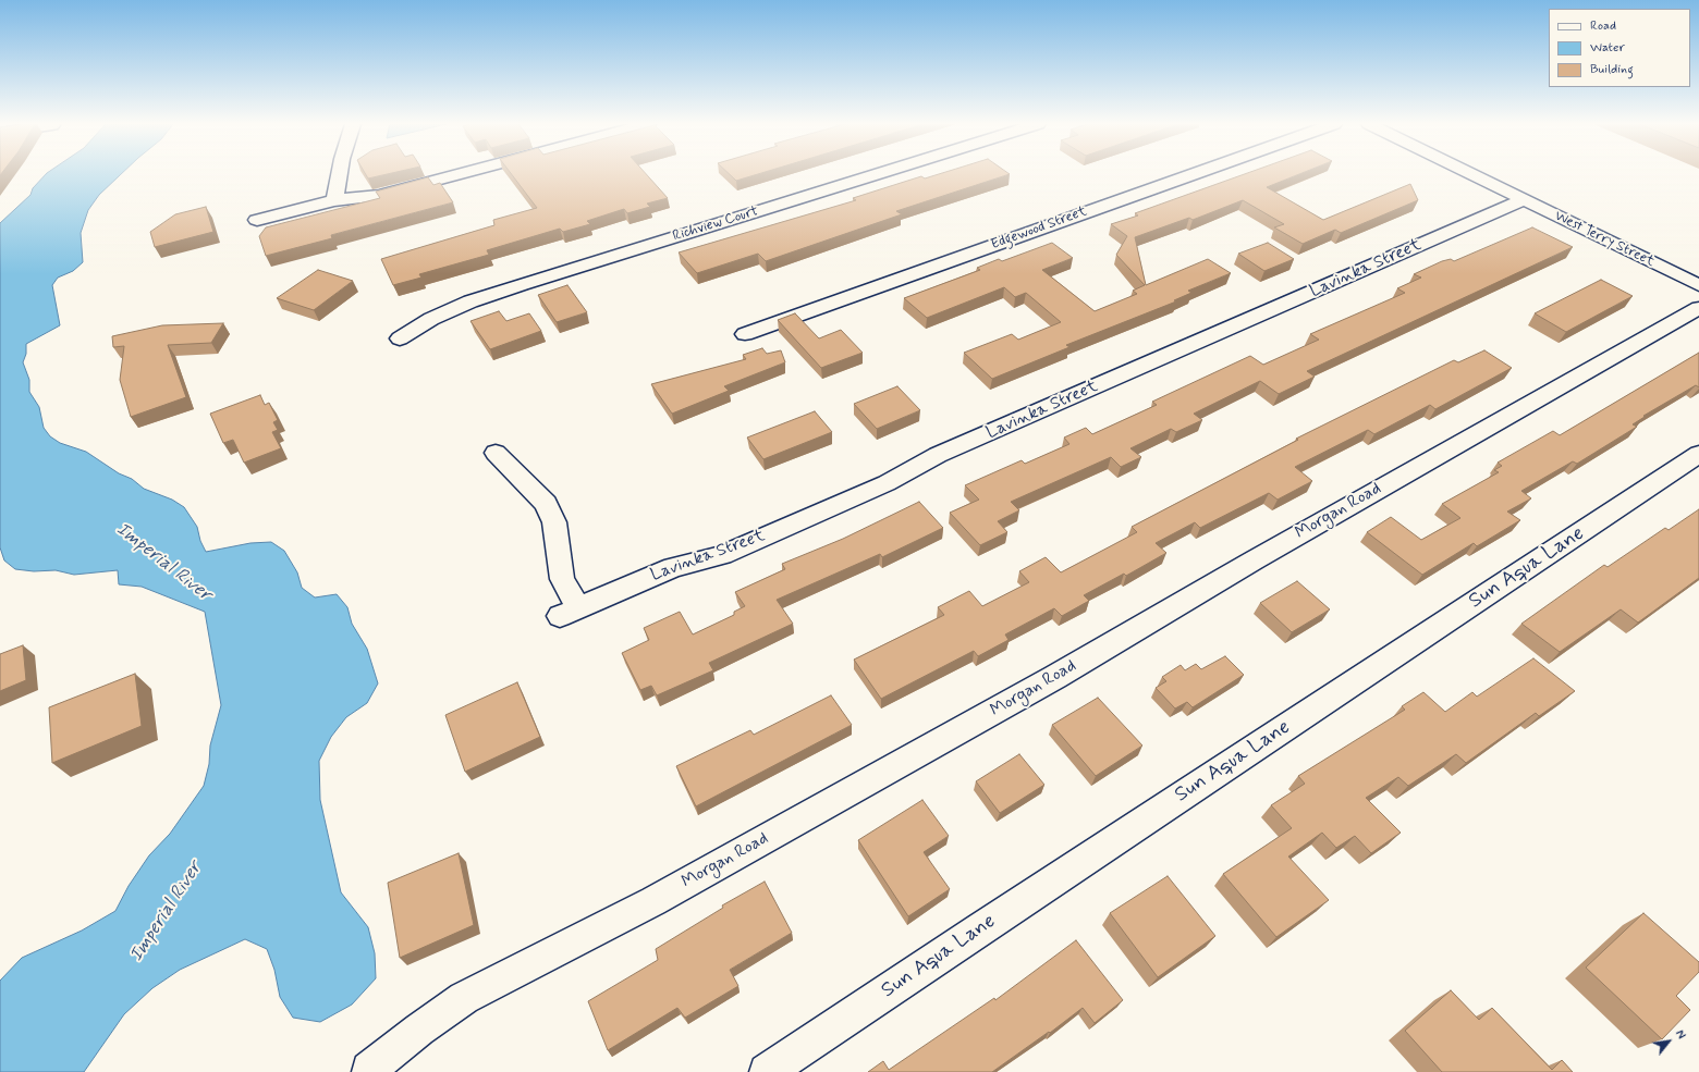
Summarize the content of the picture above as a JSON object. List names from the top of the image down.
{
  "streets": {
    "street": [
      "Richview Court",
      "Edgewood Street",
      "West Terry Street",
      "Lavinka Street",
      "Morgan Road",
      "Sun Aqua Lane"
    ]
  },
  "crossings": [
    ["West Terry Street", "Lavinka Street"]
  ],
  "water": ["Imperial River"],
  "legend": ["Road", "Water", "Building"],
  "north": "top right"
}
